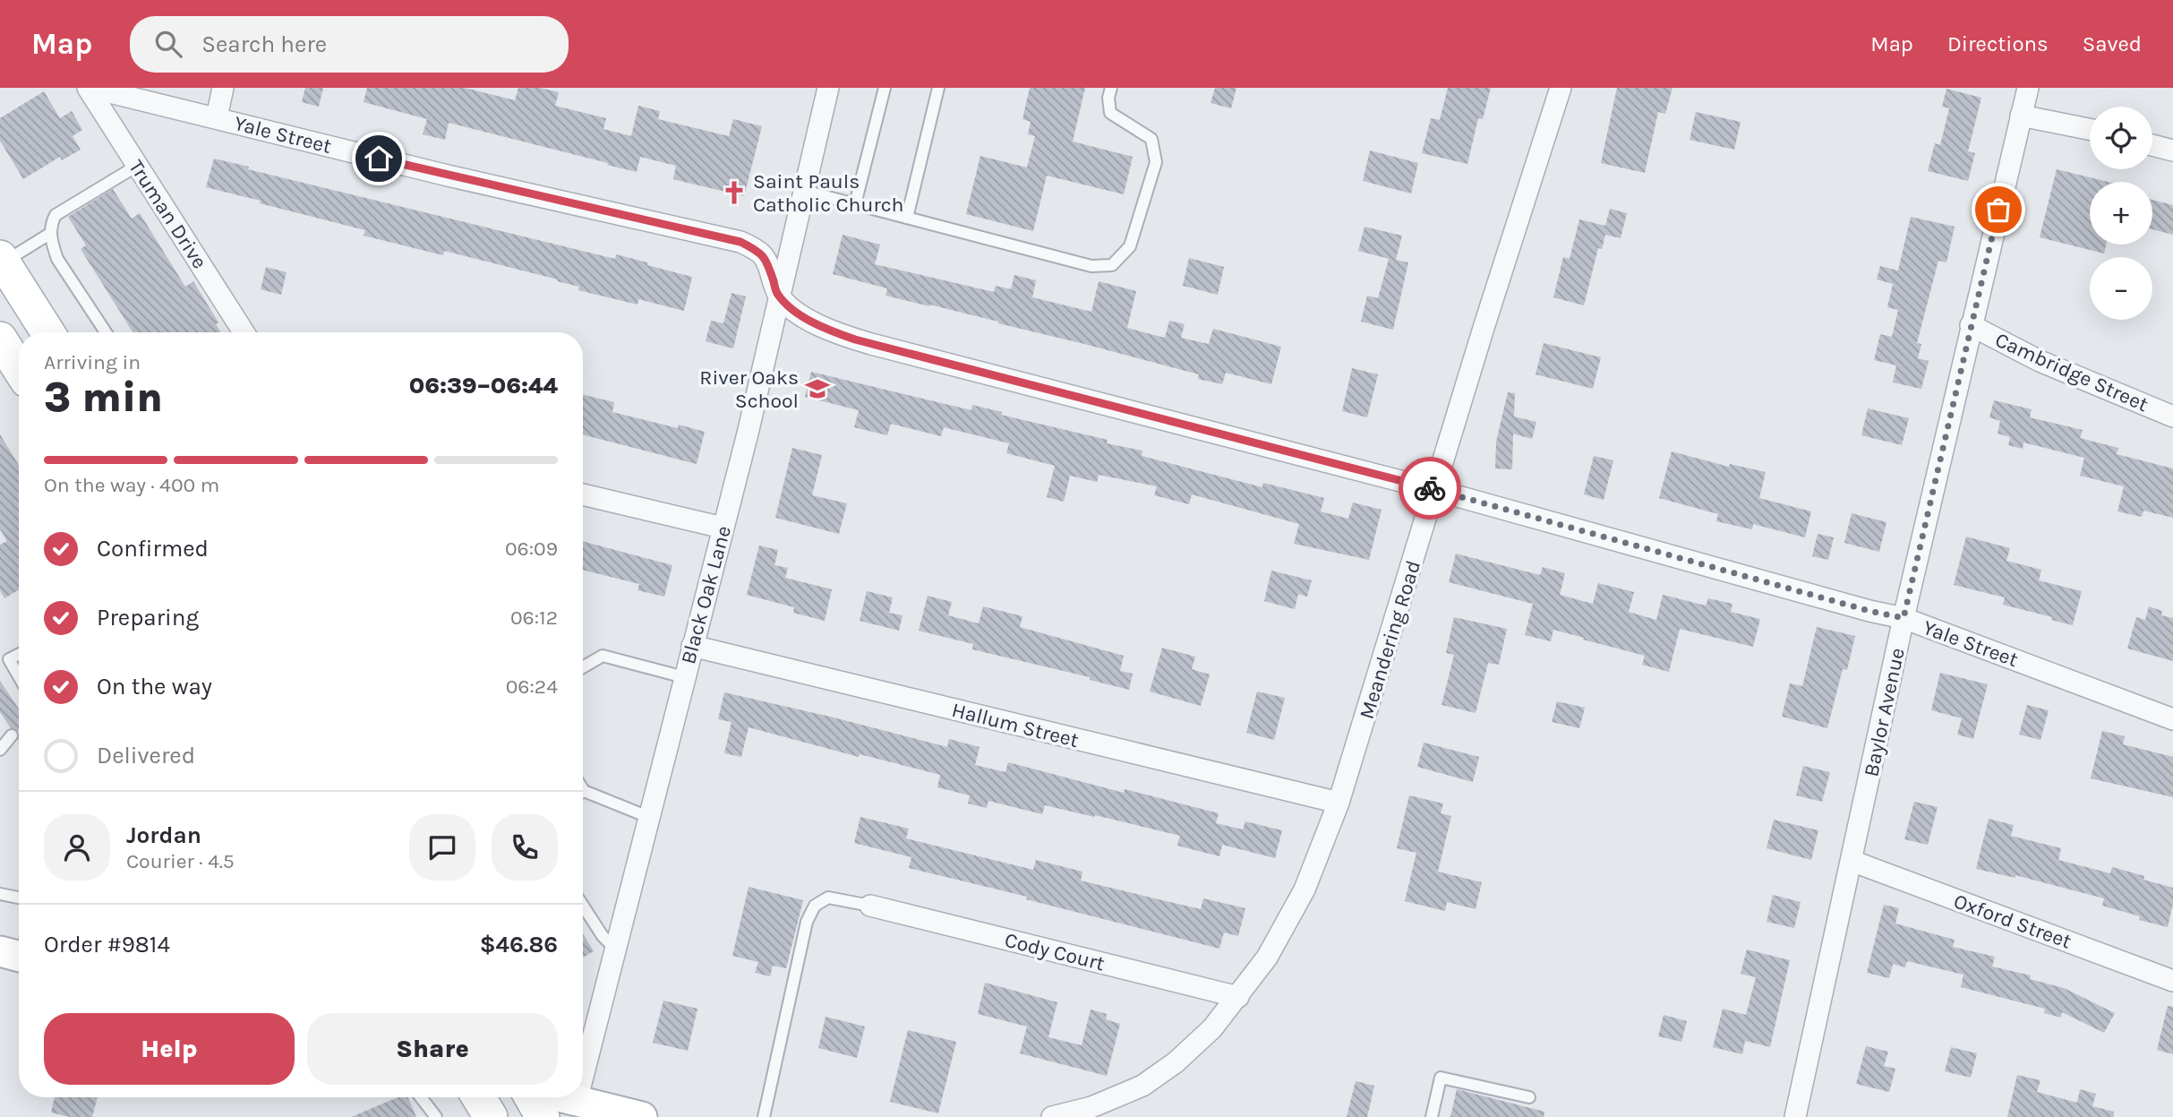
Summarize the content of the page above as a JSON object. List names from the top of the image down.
{
  "streets": {
    "street": [
      "Yale Street",
      "Truman Drive",
      "Cambridge Street",
      "Black Oak Lane",
      "Meandering Road",
      "Baylor Avenue",
      "Hallum Street",
      "Oxford Street",
      "Cody Court"
    ]
  },
  "crossings": [
    ["Yale Street", "Truman Drive"],
    ["Yale Street", "Black Oak Lane"],
    ["Yale Street", "Meandering Road"],
    ["Yale Street", "Baylor Avenue"],
    ["Cambridge Street", "Baylor Avenue"],
    ["Black Oak Lane", "Hallum Street"],
    ["Meandering Road", "Hallum Street"],
    ["Meandering Road", "Cody Court"],
    ["Baylor Avenue", "Oxford Street"]
  ],
  "places": {
    "church": ["Saint Pauls Catholic Church"],
    "school or university": ["River Oaks School"]
  },
  "page": {
    "header": "Map",
    "search": "Search here",
    "nav": ["Map", "Directions", "Saved"],
    "map_buttons": ["+", "−"],
    "heading": ["3 min", "Arriving in", "06:39–06:44"],
    "panel": [
      "Jordan",
      "Courier · 4.5",
      "Order #9814",
      "$46.86"
    ],
    "bar": "On the way · 400 m",
    "list": [
      ["Confirmed", "06:09"],
      ["Preparing", "06:12"],
      ["On the way", "06:24"],
      "Delivered"
    ],
    "buttons": ["Help", "Share"]
  }
}
